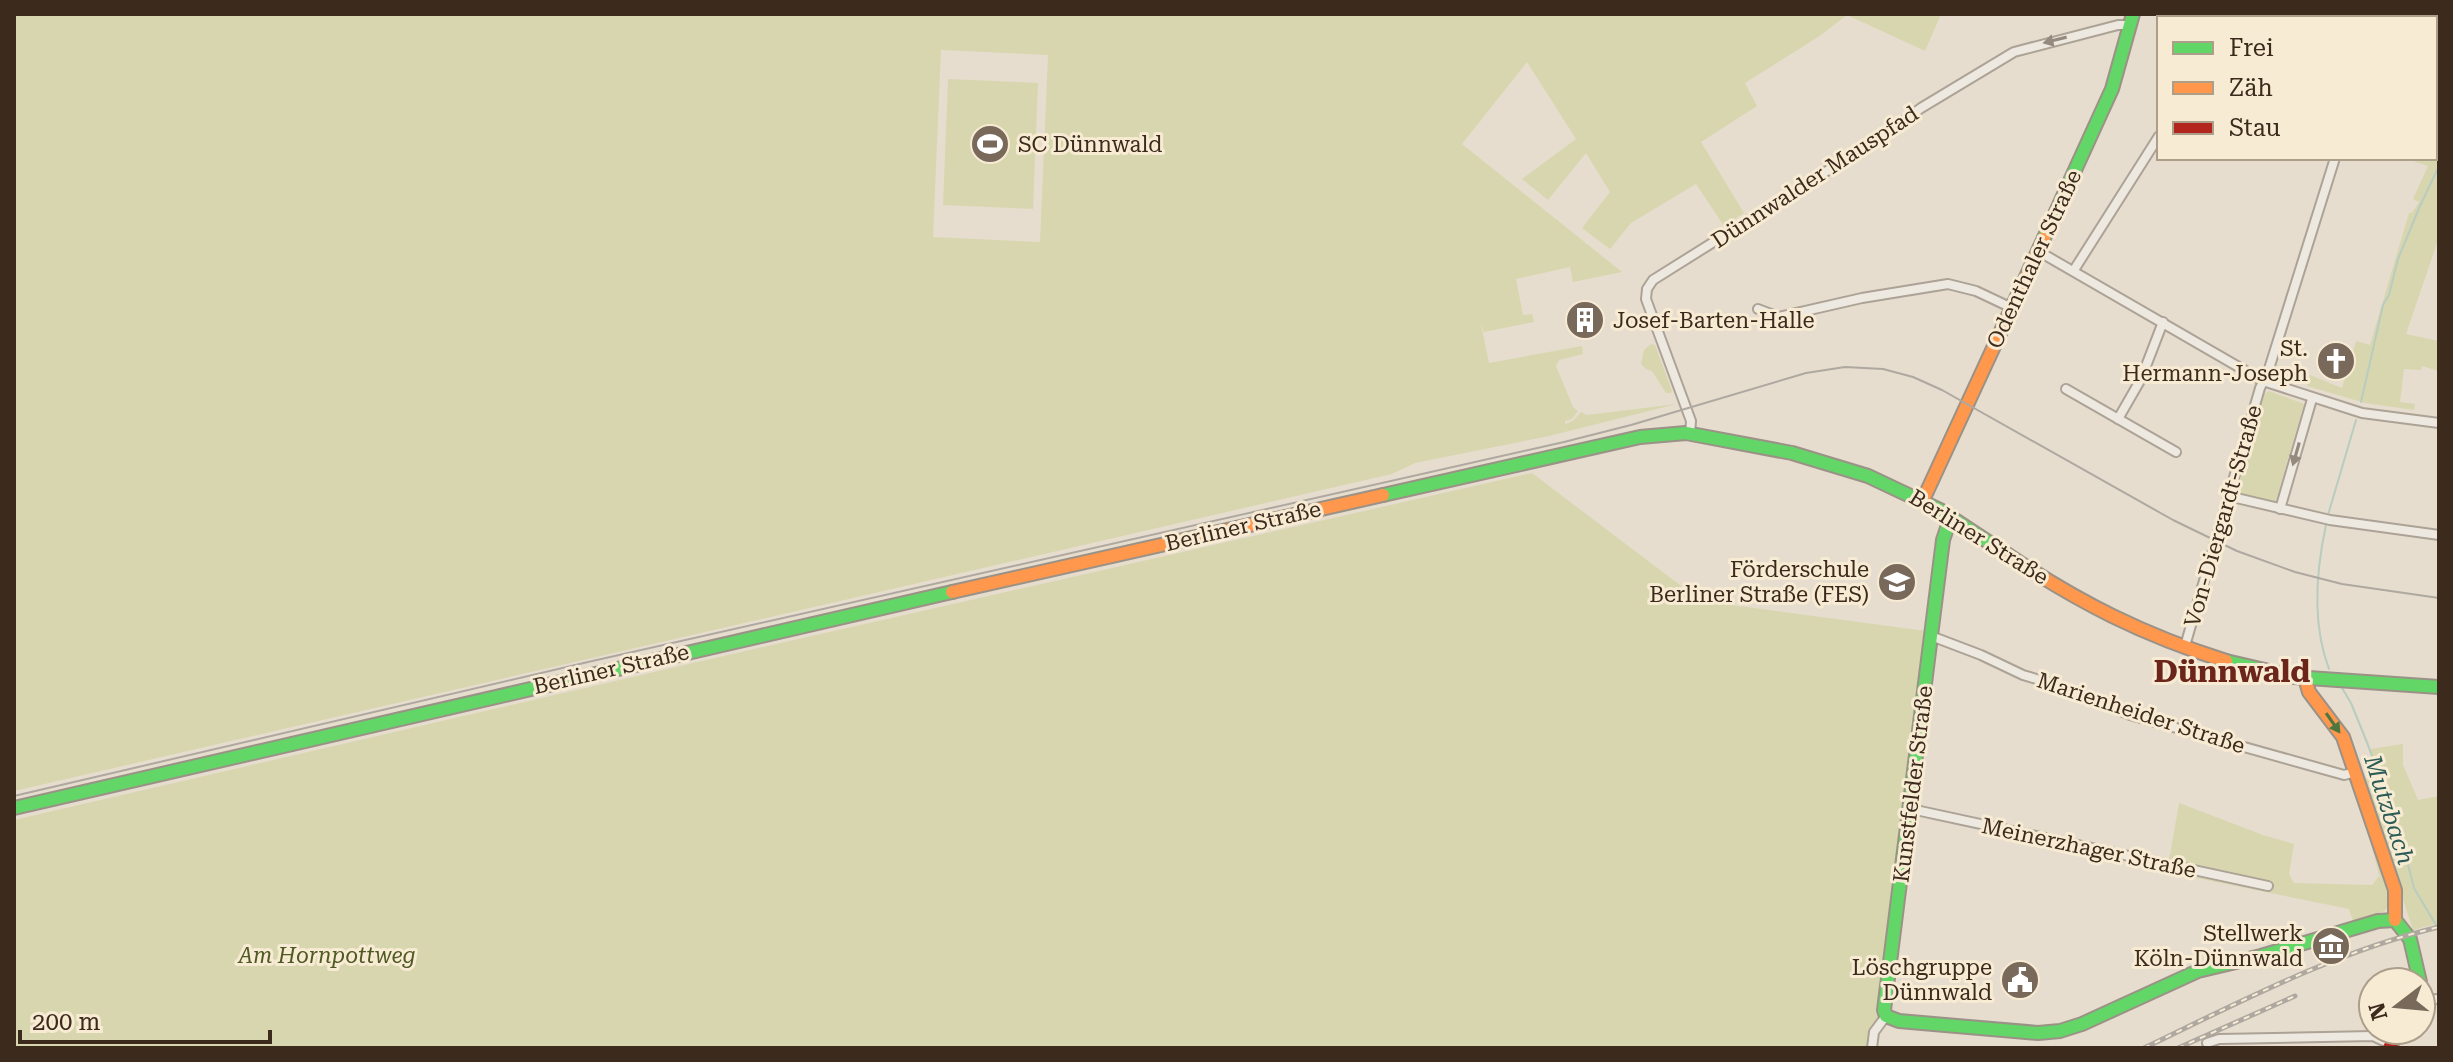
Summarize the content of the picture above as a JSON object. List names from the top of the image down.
{
  "streets": {
    "main road": [
      "Dünnwalder Mauspfad",
      "Odenthaler Straße",
      "Berliner Straße",
      "Kunstfelder Straße"
    ],
    "street": ["Von-Diergardt-Straße", "Marienheider Straße", "Meinerzhager Straße"]
  },
  "crossings": [
    ["Dünnwalder Mauspfad", "Odenthaler Straße"],
    ["Dünnwalder Mauspfad", "Berliner Straße"],
    ["Odenthaler Straße", "Berliner Straße"],
    ["Von-Diergardt-Straße", "Berliner Straße"],
    ["Berliner Straße", "Kunstfelder Straße"],
    ["Marienheider Straße", "Kunstfelder Straße"],
    ["Kunstfelder Straße", "Meinerzhager Straße"]
  ],
  "one_way": ["Dünnwalder Mauspfad"],
  "districts": ["Dünnwald"],
  "water": ["Mutzbach"],
  "parks": ["Am Hornpottweg"],
  "places": {
    "sports": ["SC Dünnwald"],
    "building": ["Josef-Barten-Halle"],
    "church": ["St. Hermann-Joseph"],
    "school or university": ["Förderschule Berliner Straße (FES)"],
    "museum": ["Stellwerk Köln-Dünnwald"],
    "public building": ["Löschgruppe Dünnwald"]
  },
  "legend": ["Frei", "Zäh", "Stau"],
  "scale_bar": "200 m",
  "north": "left"
}
